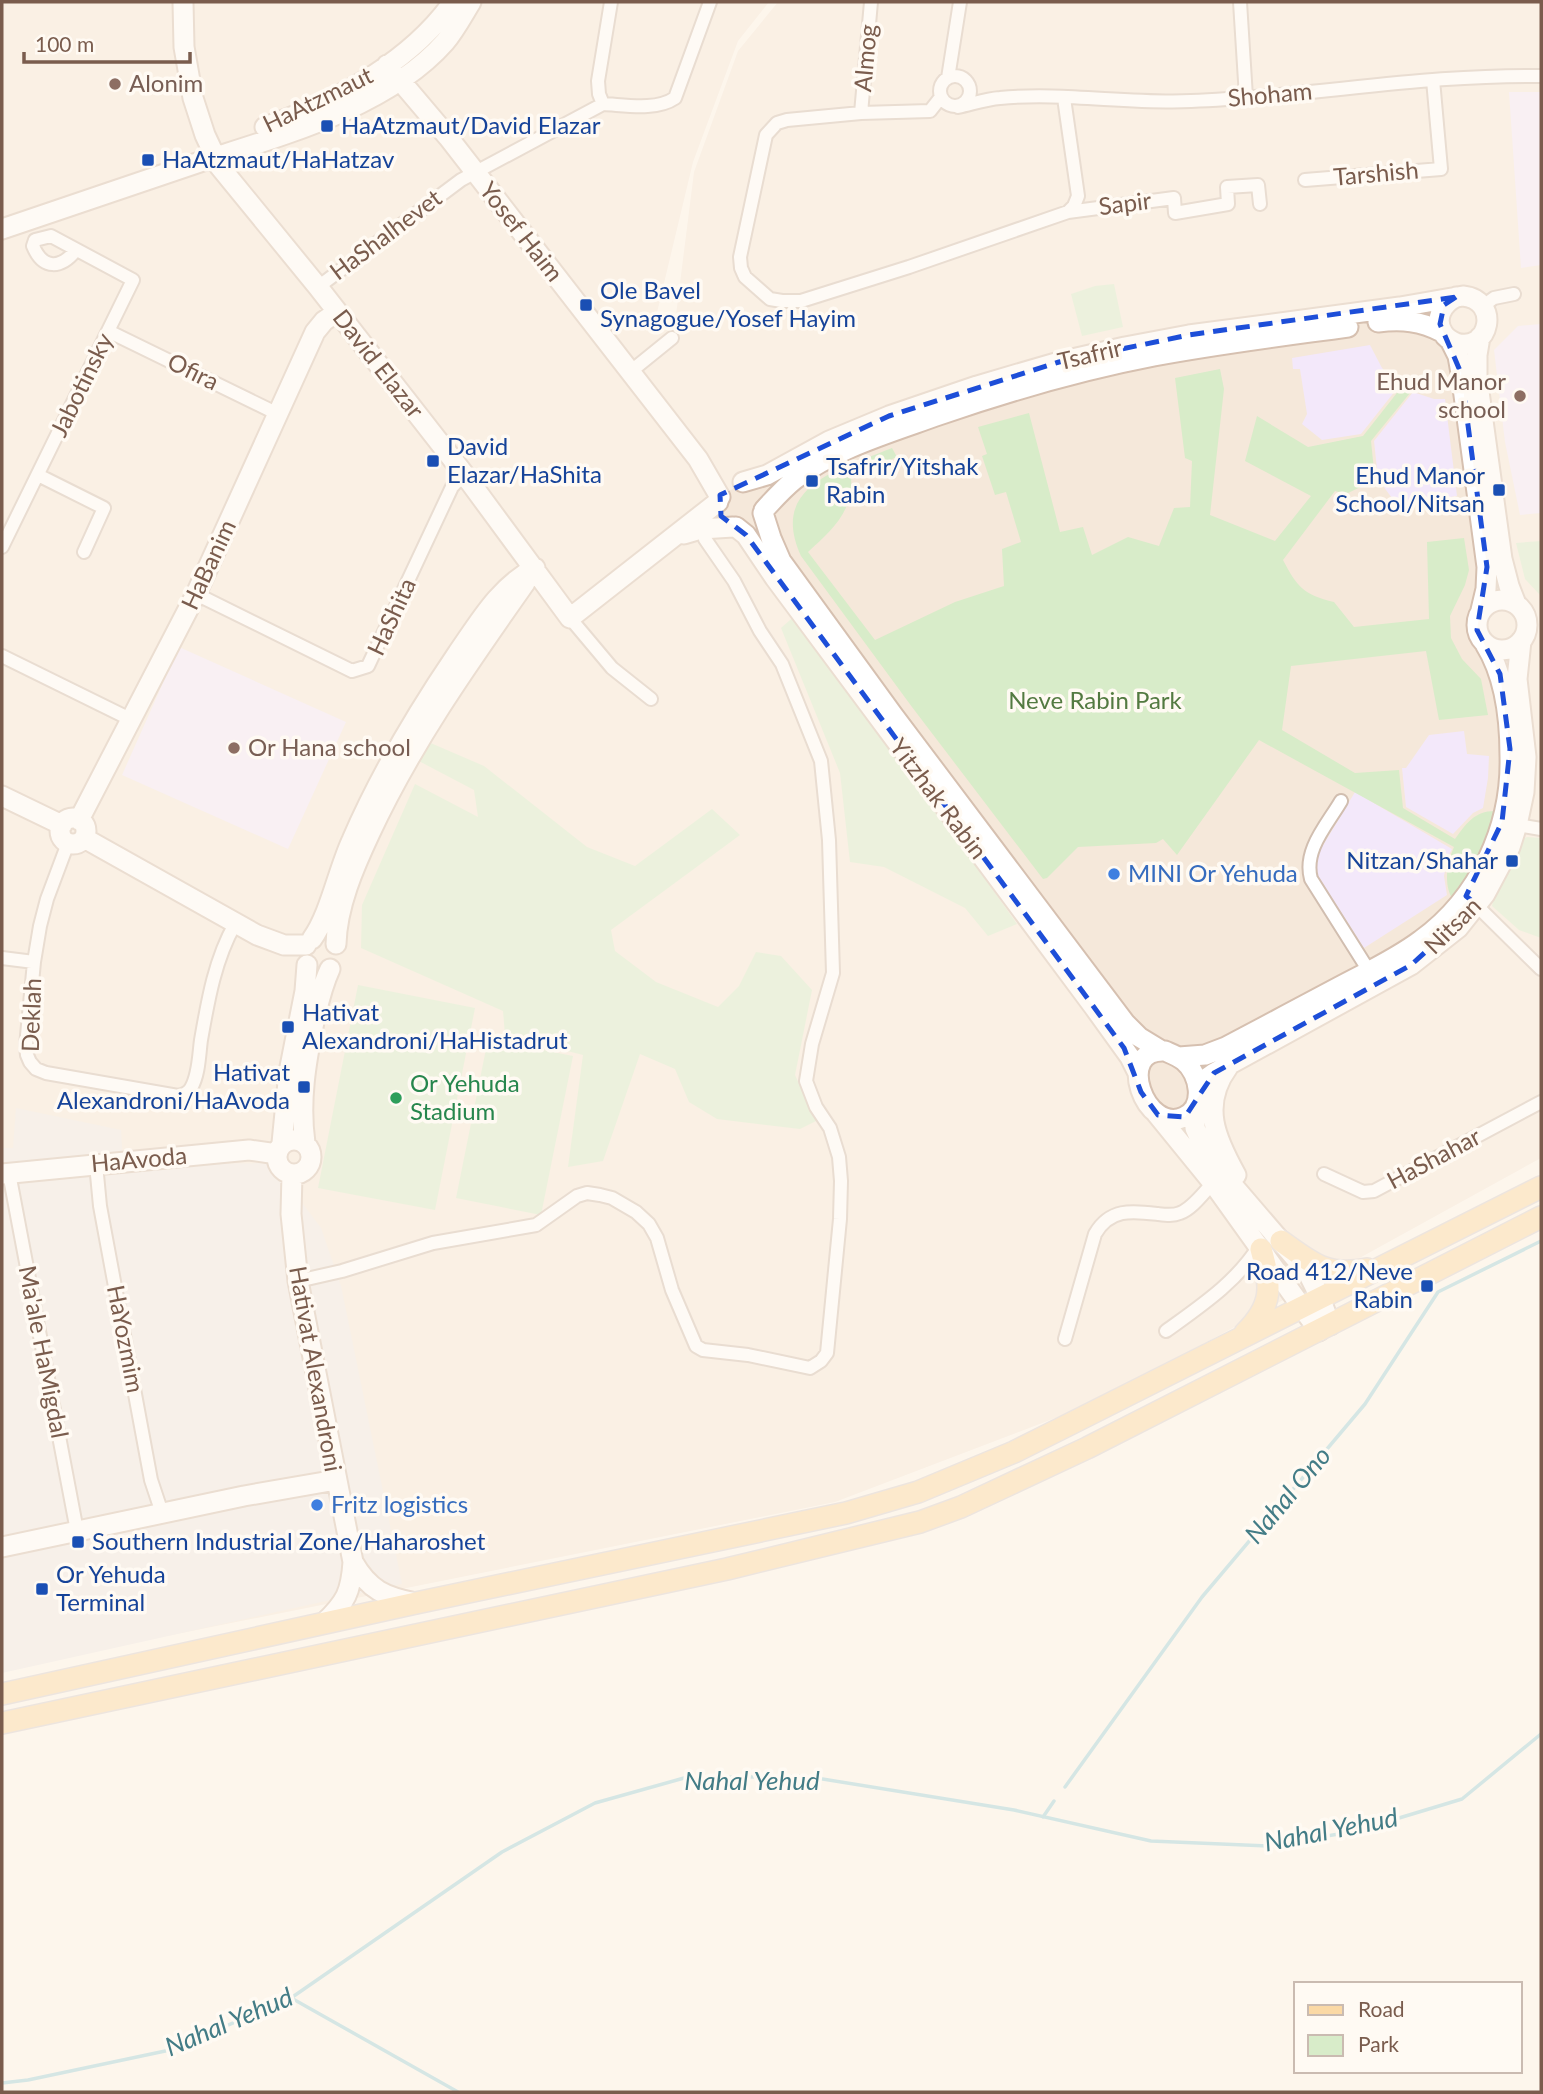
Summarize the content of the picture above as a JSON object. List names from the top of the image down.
{
  "streets": {
    "street": [
      "Almog",
      "Shoham",
      "HaAtzmaut",
      "Tarshish",
      "Sapir",
      "Yosef Haim",
      "HaShalhevet",
      "Tsafrir",
      "David Elazar",
      "Ofira",
      "Jabotinsky",
      "HaBanim",
      "HaShita",
      "Yitzhak Rabin",
      "Nitsan",
      "Deklah",
      "HaShahar",
      "HaAvoda",
      "HaYozmim",
      "Ma'ale HaMigdal",
      "Hativat Alexandroni"
    ]
  },
  "crossings": [
    ["Shoham", "Tarshish"],
    ["HaAtzmaut", "Yosef Haim"],
    ["HaAtzmaut", "David Elazar"],
    ["Yosef Haim", "HaShalhevet"],
    ["Yosef Haim", "Tsafrir"],
    ["Yosef Haim", "Yitzhak Rabin"],
    ["HaShalhevet", "David Elazar"],
    ["Tsafrir", "Yitzhak Rabin"],
    ["David Elazar", "HaBanim"],
    ["David Elazar", "HaShita"],
    ["Ofira", "Jabotinsky"],
    ["Ofira", "HaBanim"],
    ["HaBanim", "HaShita"],
    ["HaBanim", "Deklah"],
    ["Yitzhak Rabin", "Nitsan"],
    ["HaAvoda", "HaYozmim"],
    ["HaAvoda", "Ma'ale HaMigdal"],
    ["HaAvoda", "Hativat Alexandroni"]
  ],
  "water": ["Nahal Ono", "Nahal Yehud"],
  "parks": ["Neve Rabin Park"],
  "places": {
    "other": [
      "Alonim",
      "Ehud Manor school",
      "Or Hana school",
      "MINI Or Yehuda",
      "Or Yehuda Stadium",
      "Fritz logistics"
    ],
    "transit": [
      "HaAtzmaut/David Elazar",
      "HaAtzmaut/HaHatzav",
      "Ole Bavel Synagogue/Yosef Hayim",
      "David Elazar/HaShita",
      "Tsafrir/Yitshak Rabin",
      "Ehud Manor School/Nitsan",
      "Nitzan/Shahar",
      "Hativat Alexandroni/HaHistadrut",
      "Hativat Alexandroni/HaAvoda",
      "Road 412/Neve Rabin",
      "Southern Industrial Zone/Haharoshet",
      "Or Yehuda Terminal"
    ]
  },
  "legend": ["Road", "Park"],
  "scale_bar": "100 m"
}
